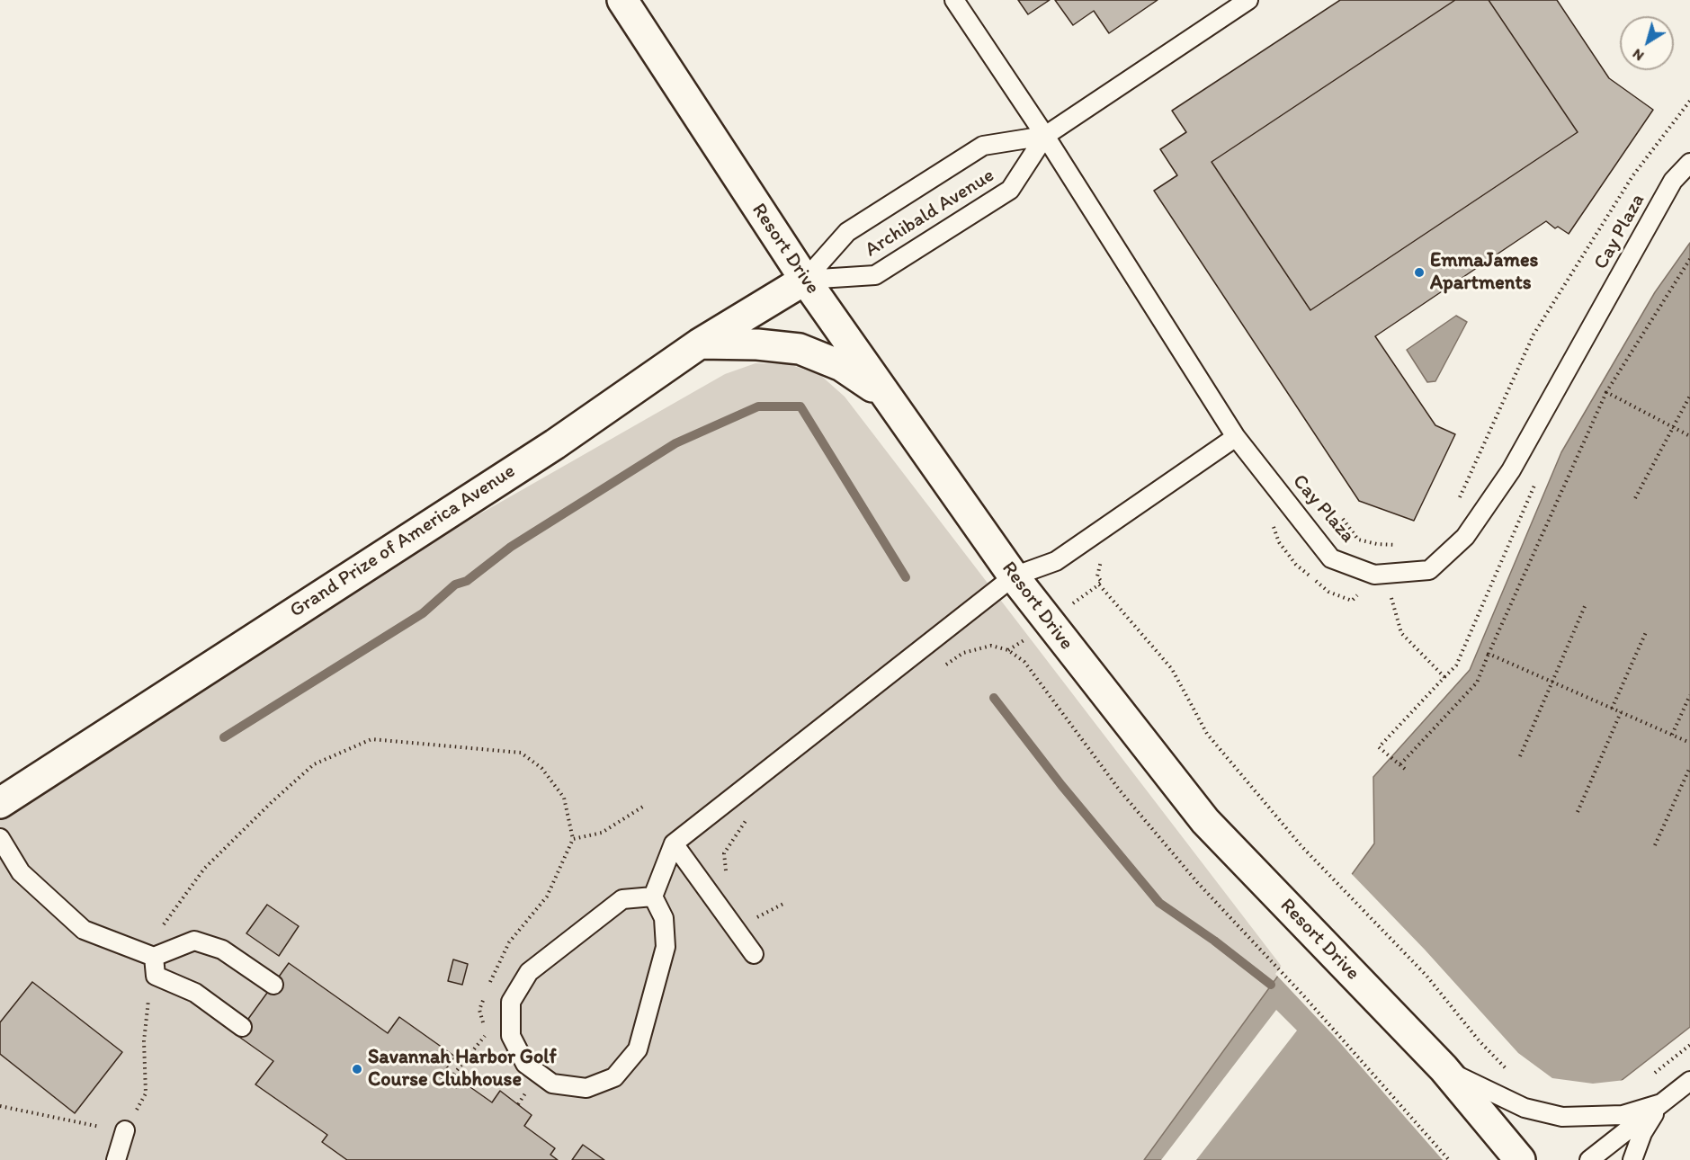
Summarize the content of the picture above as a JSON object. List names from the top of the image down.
{
  "streets": {
    "street": ["Resort Drive", "Grand Prize of America Avenue"],
    "lane": ["Archibald Avenue", "Cay Plaza"]
  },
  "crossings": [
    ["Archibald Avenue", "Cay Plaza"],
    ["Archibald Avenue", "Resort Drive"],
    ["Archibald Avenue", "Grand Prize of America Avenue"],
    ["Resort Drive", "Grand Prize of America Avenue"]
  ],
  "places": ["EmmaJames Apartments", "Savannah Harbor Golf Course Clubhouse"],
  "north": "bottom left"
}
